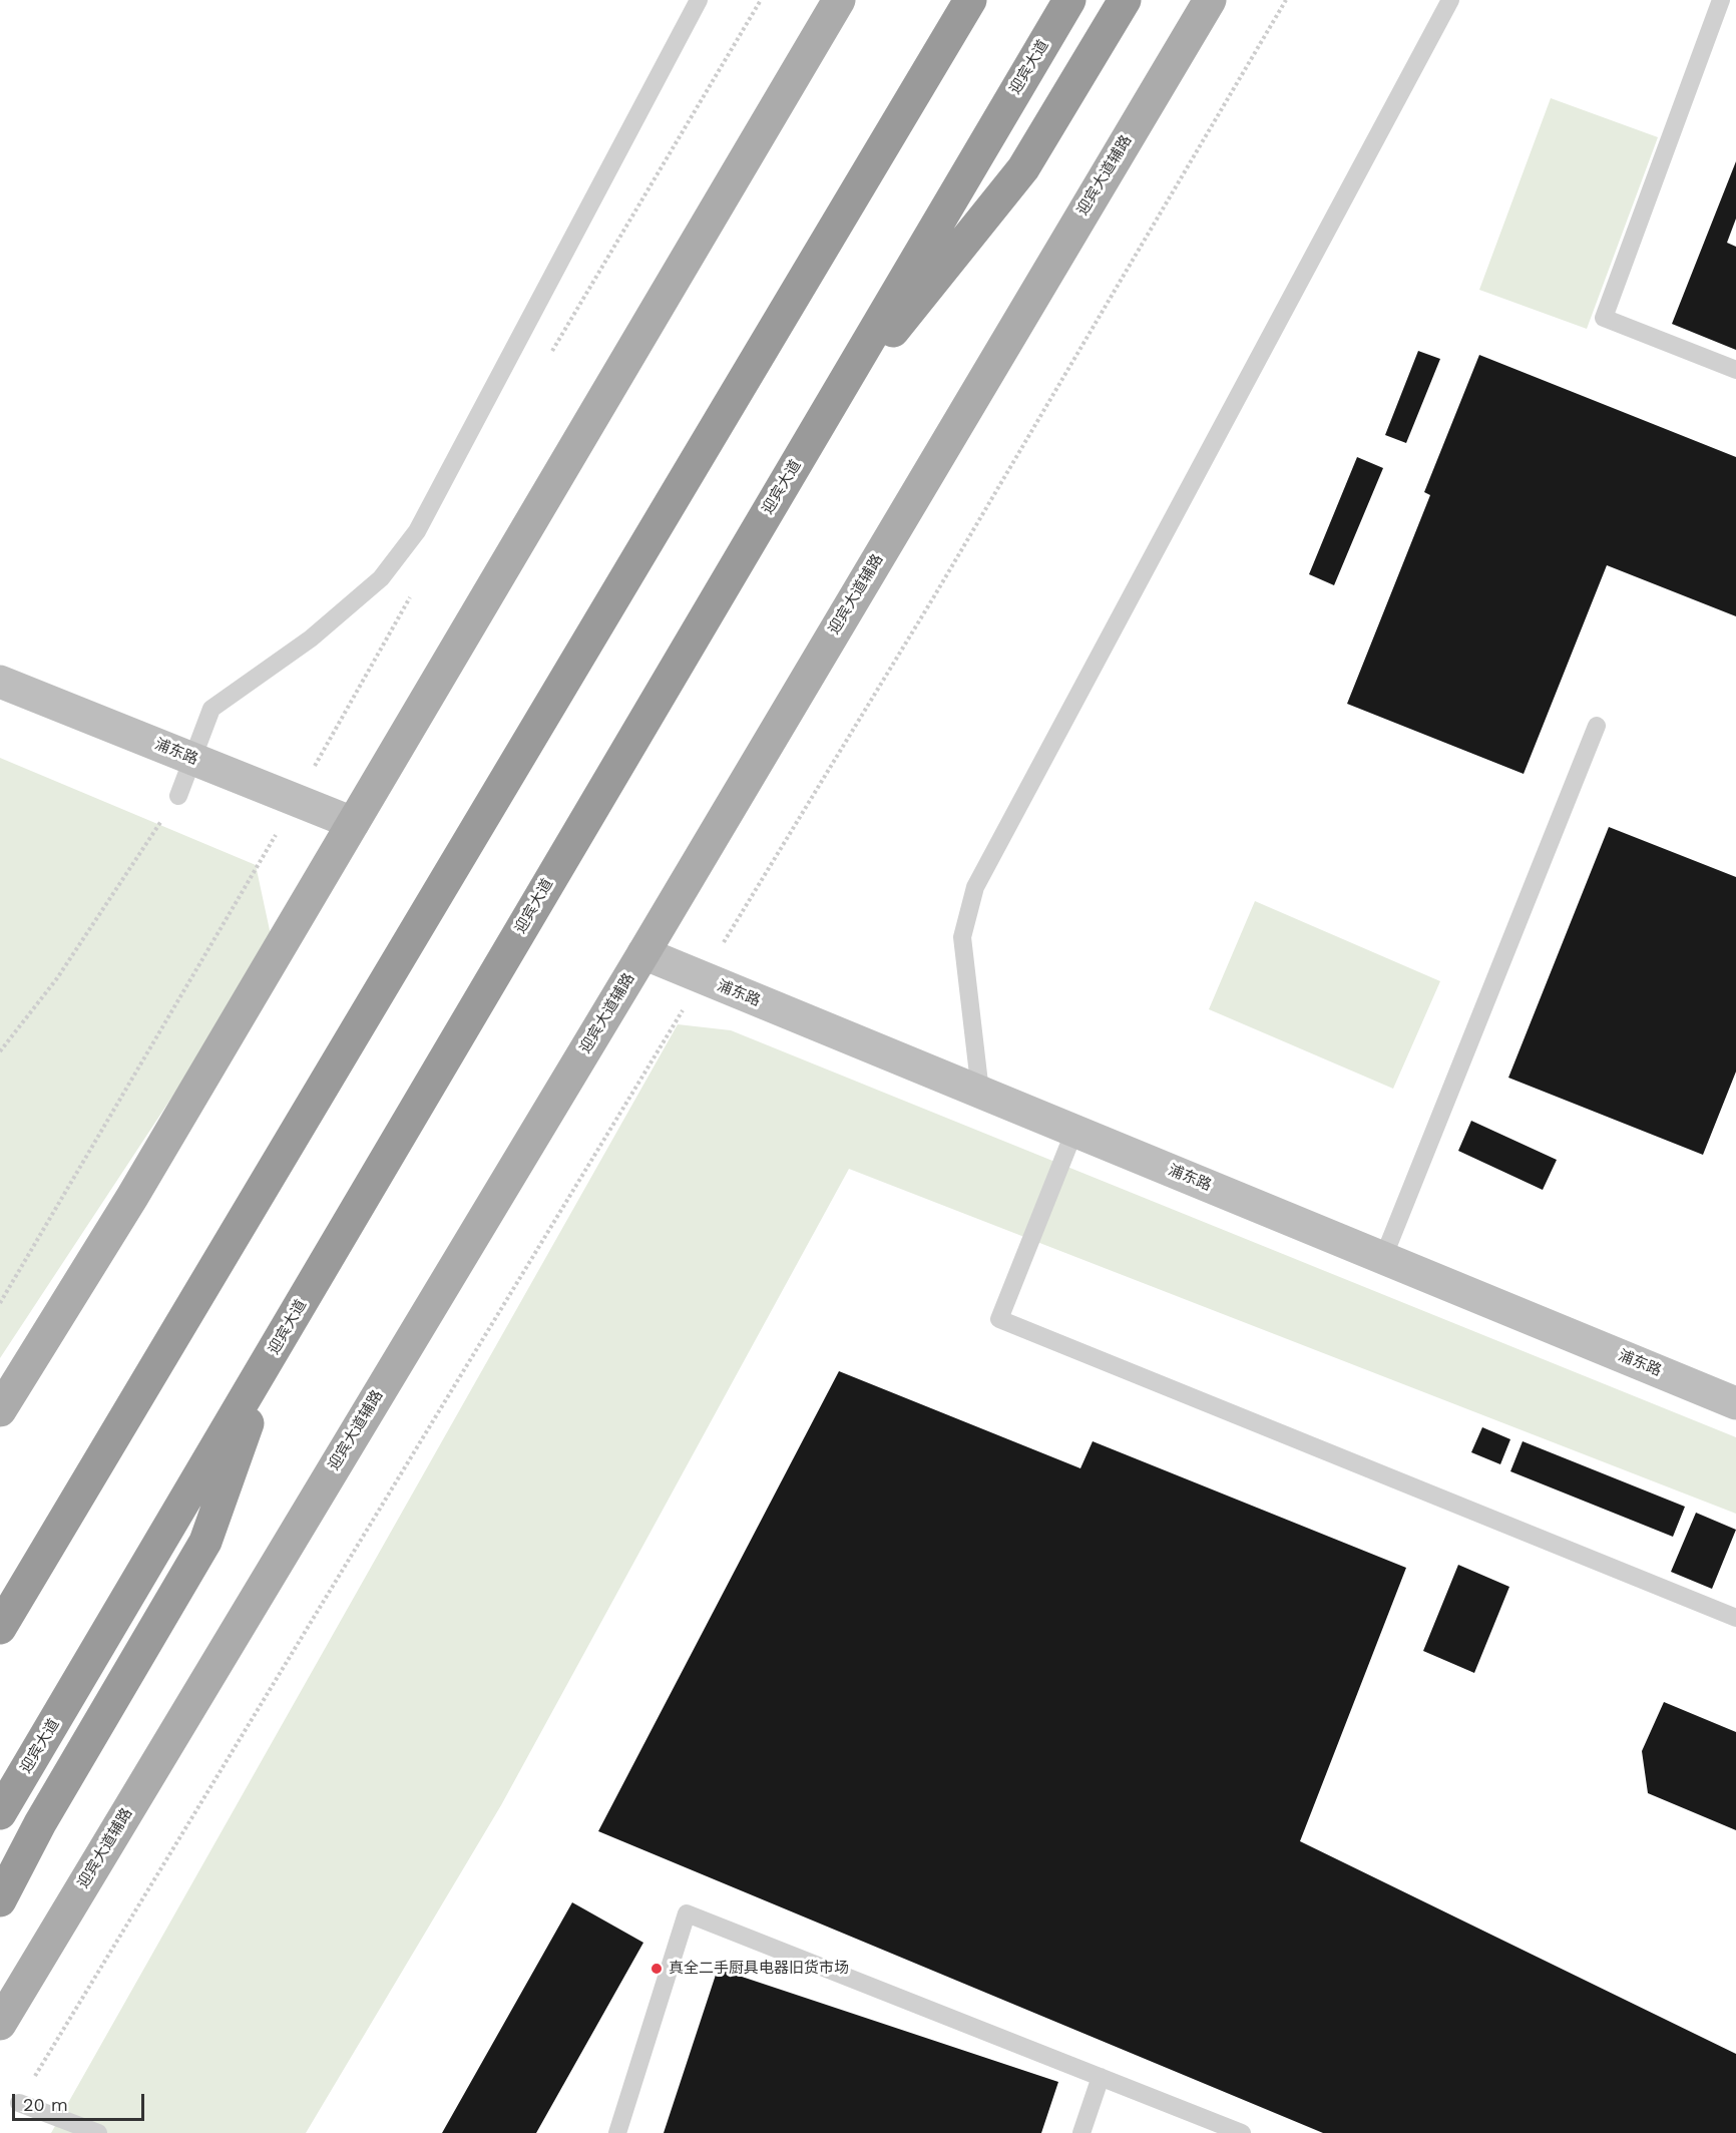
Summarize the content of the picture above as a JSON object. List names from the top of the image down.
{
  "streets": {
    "highway": ["迎宾大道"],
    "main road": ["迎宾大道辅路"],
    "street": ["浦东路"]
  },
  "crossings": [
    ["迎宾大道辅路", "浦东路"]
  ],
  "places": ["真全二手厨具电器旧货市场"],
  "scale_bar": "20 m"
}
